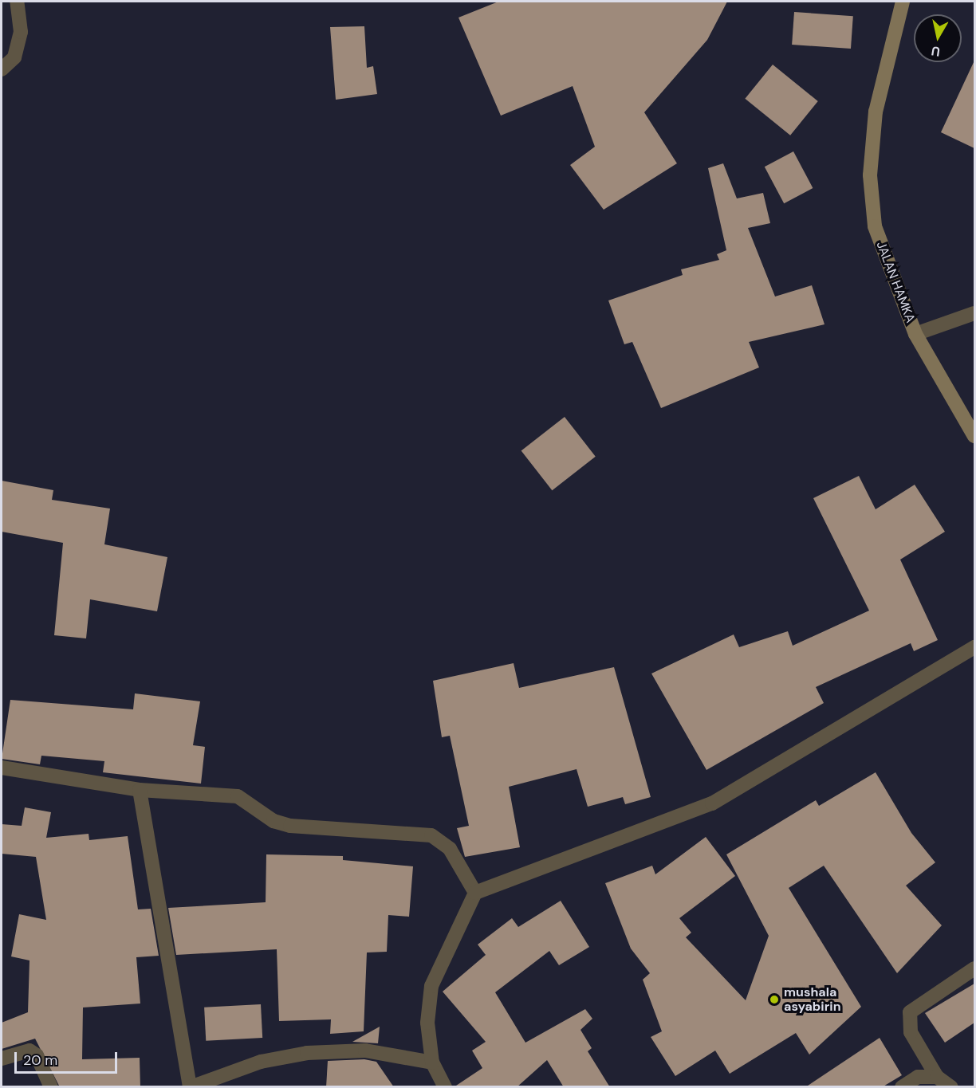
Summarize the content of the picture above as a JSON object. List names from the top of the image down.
{
  "streets": {
    "street": ["JALAN HAMKA"]
  },
  "places": ["mushala asyabirin"],
  "scale_bar": "20 m",
  "north": "bottom"
}
